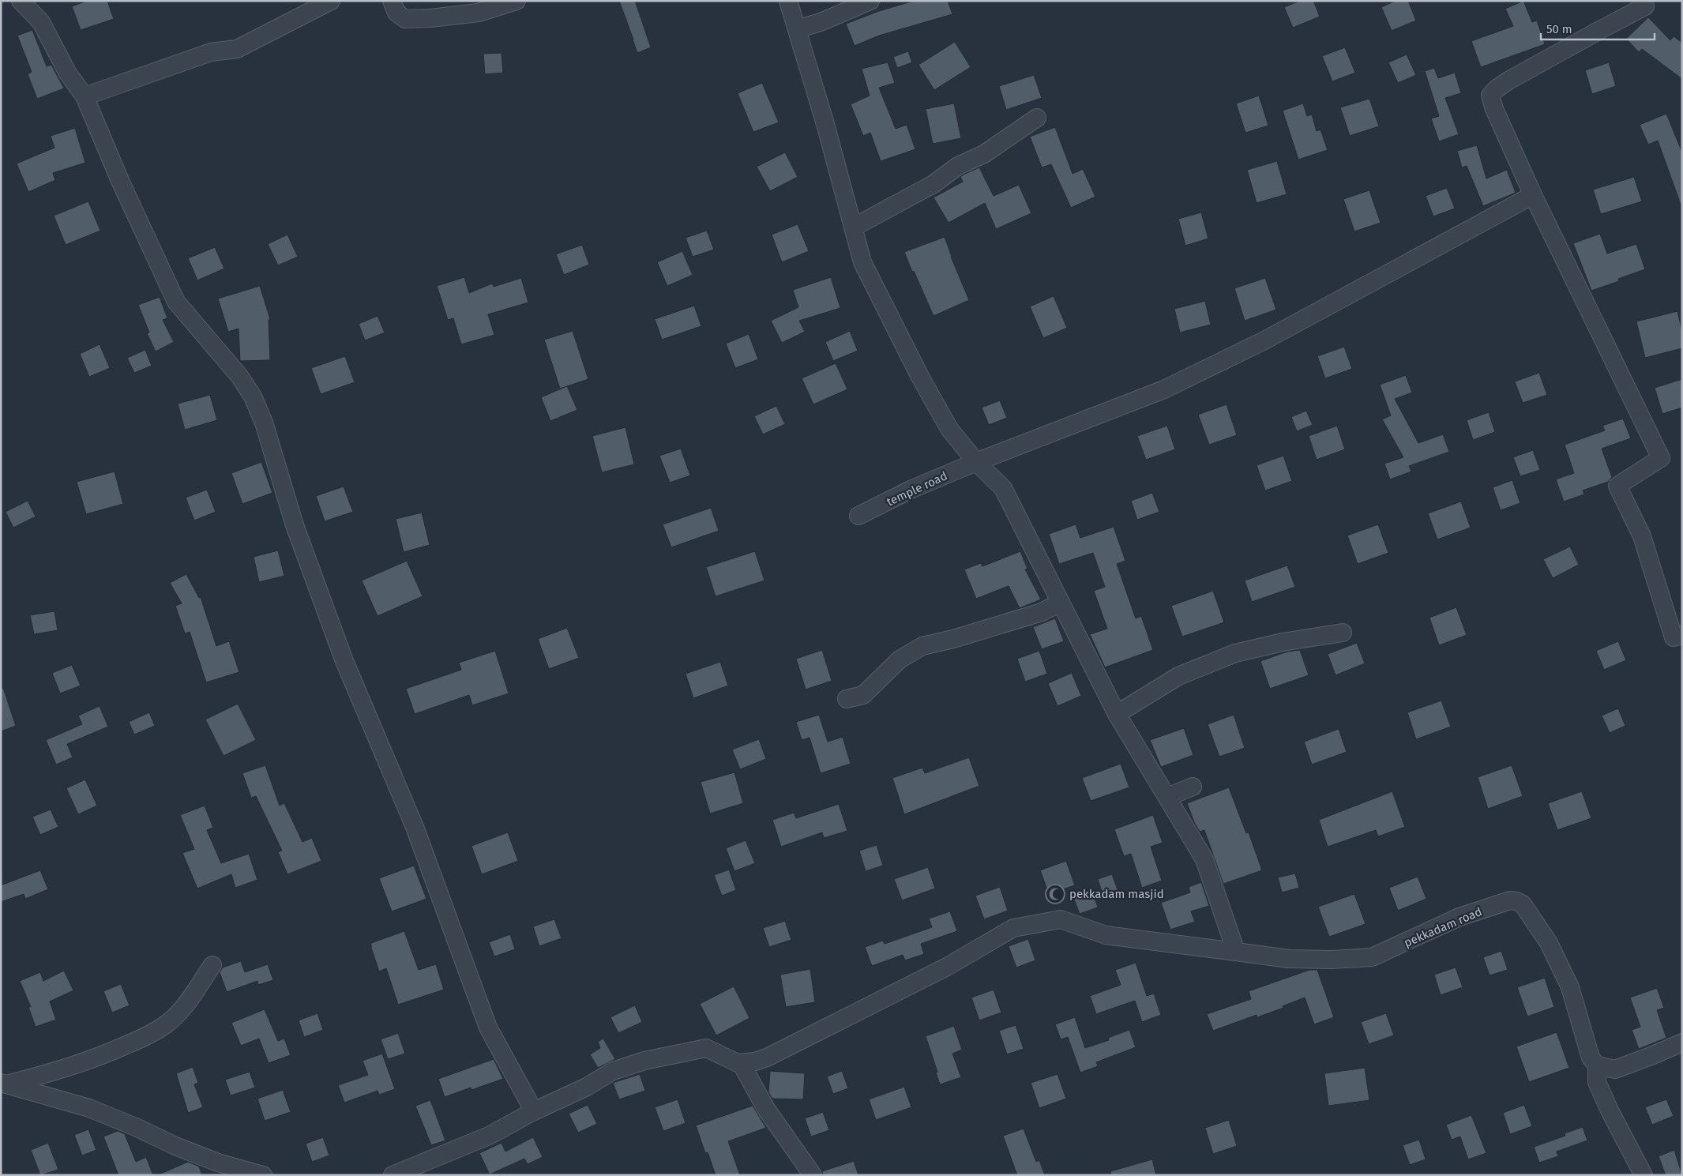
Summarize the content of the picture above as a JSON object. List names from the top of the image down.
{
  "streets": {
    "street": ["temple road", "pekkadam road"]
  },
  "places": {
    "mosque": ["pekkadam masjid"]
  },
  "scale_bar": "50 m"
}
